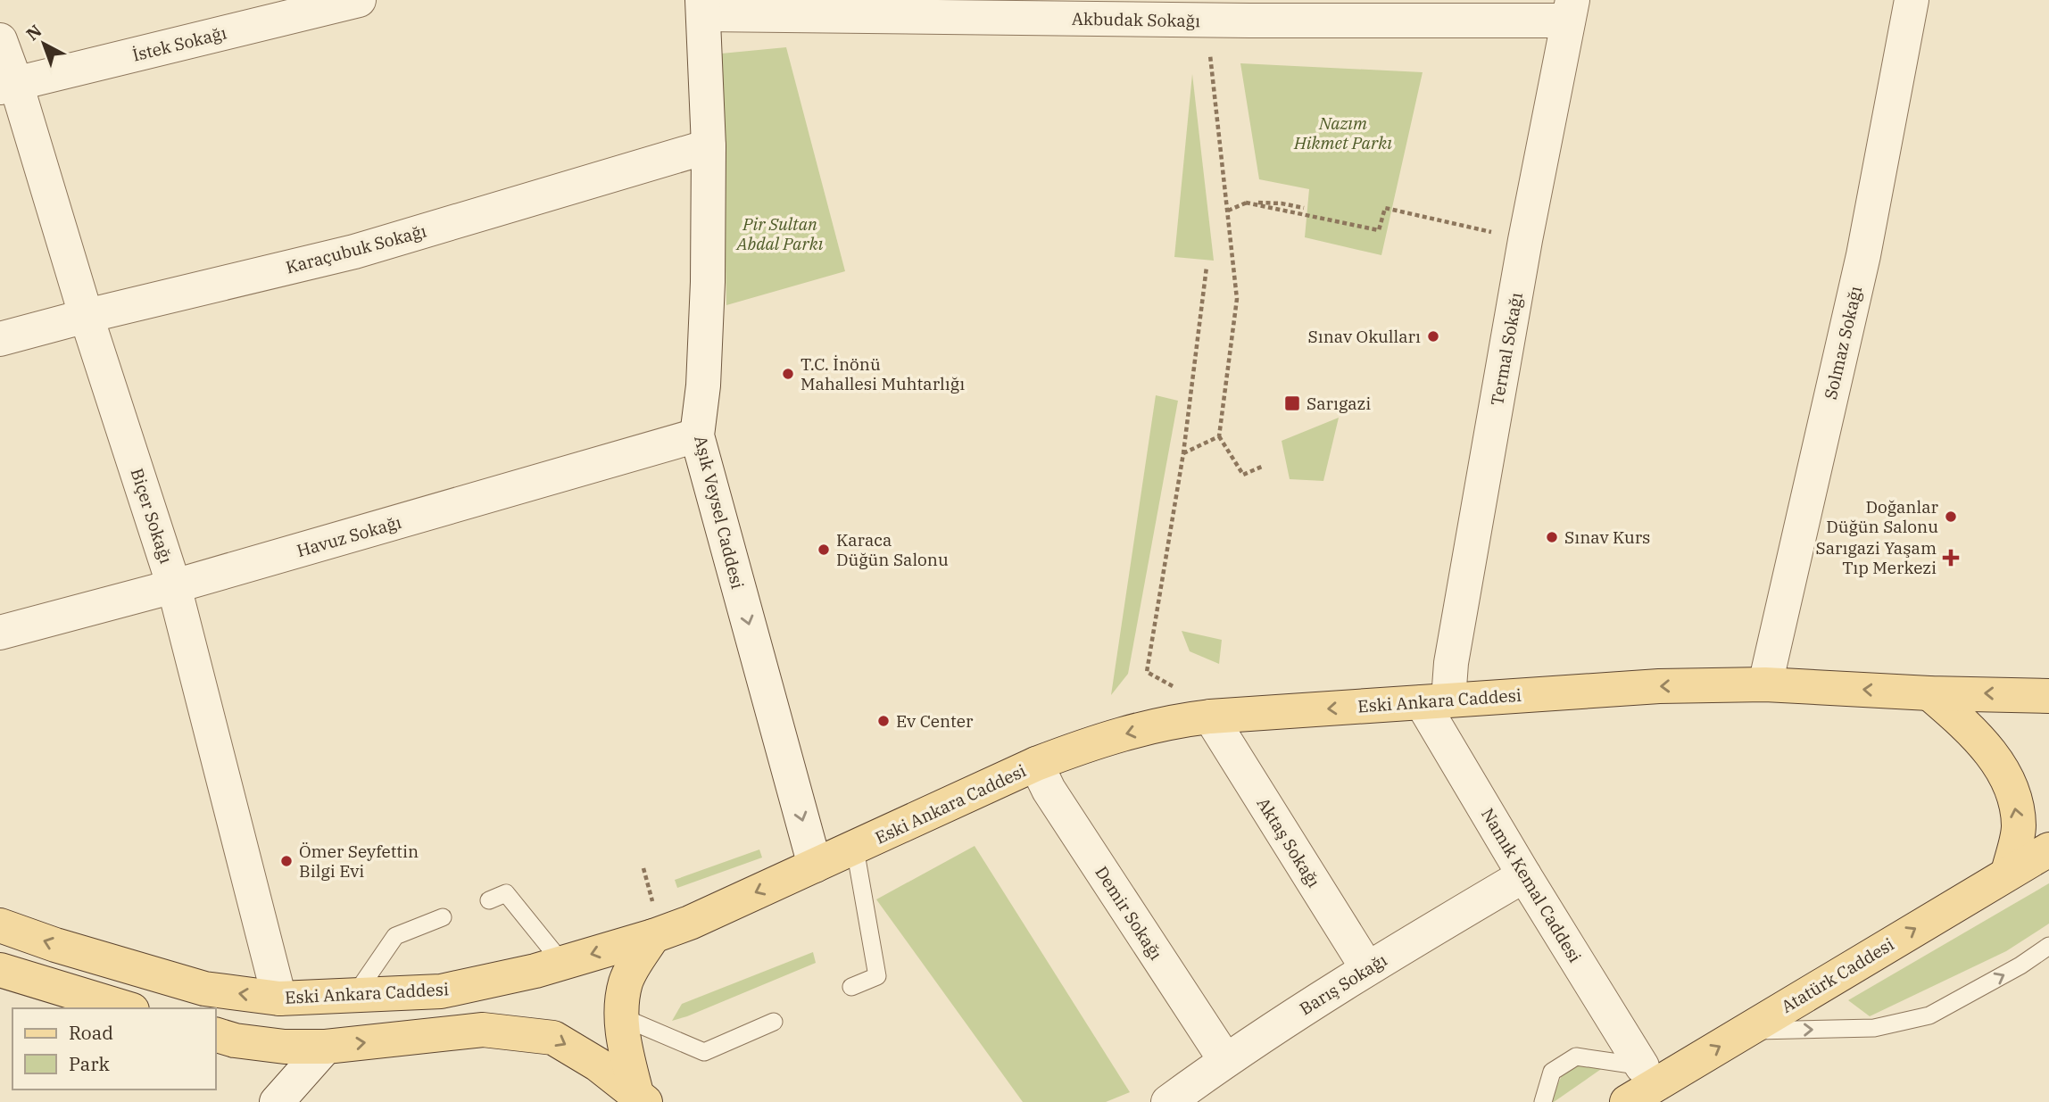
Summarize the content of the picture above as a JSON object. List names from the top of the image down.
{
  "streets": {
    "main road": ["Eski Ankara Caddesi", "Atatürk Caddesi"],
    "street": [
      "Akbudak Sokağı",
      "İstek Sokağı",
      "Karaçubuk Sokağı",
      "Solmaz Sokağı",
      "Termal Sokağı",
      "Aşık Veysel Caddesi",
      "Biçer Sokağı",
      "Havuz Sokağı",
      "Aktaş Sokağı",
      "Namık Kemal Caddesi",
      "Demir Sokağı",
      "Barış Sokağı"
    ]
  },
  "crossings": [
    ["Akbudak Sokağı", "Termal Sokağı"],
    ["Akbudak Sokağı", "Aşık Veysel Caddesi"],
    ["İstek Sokağı", "Biçer Sokağı"],
    ["Karaçubuk Sokağı", "Aşık Veysel Caddesi"],
    ["Karaçubuk Sokağı", "Biçer Sokağı"],
    ["Solmaz Sokağı", "Eski Ankara Caddesi"],
    ["Termal Sokağı", "Eski Ankara Caddesi"],
    ["Termal Sokağı", "Namık Kemal Caddesi"],
    ["Aşık Veysel Caddesi", "Havuz Sokağı"],
    ["Aşık Veysel Caddesi", "Eski Ankara Caddesi"],
    ["Biçer Sokağı", "Havuz Sokağı"],
    ["Biçer Sokağı", "Eski Ankara Caddesi"],
    ["Eski Ankara Caddesi", "Aktaş Sokağı"],
    ["Eski Ankara Caddesi", "Namık Kemal Caddesi"],
    ["Eski Ankara Caddesi", "Demir Sokağı"],
    ["Aktaş Sokağı", "Barış Sokağı"],
    ["Namık Kemal Caddesi", "Barış Sokağı"],
    ["Demir Sokağı", "Barış Sokağı"]
  ],
  "one_way": ["Aşık Veysel Caddesi", "Eski Ankara Caddesi", "Atatürk Caddesi"],
  "parks": ["Nazım Hikmet Parkı", "Pir Sultan Abdal Parkı"],
  "places": {
    "other": [
      "Sınav Okulları",
      "T.C. İnönü Mahallesi Muhtarlığı",
      "Doğanlar Düğün Salonu",
      "Sınav Kurs",
      "Karaca Düğün Salonu",
      "Ev Center",
      "Ömer Seyfettin Bilgi Evi"
    ],
    "transit": ["Sarıgazi"],
    "health": ["Sarıgazi Yaşam Tıp Merkezi"]
  },
  "legend": ["Road", "Park"],
  "north": "top left"
}
